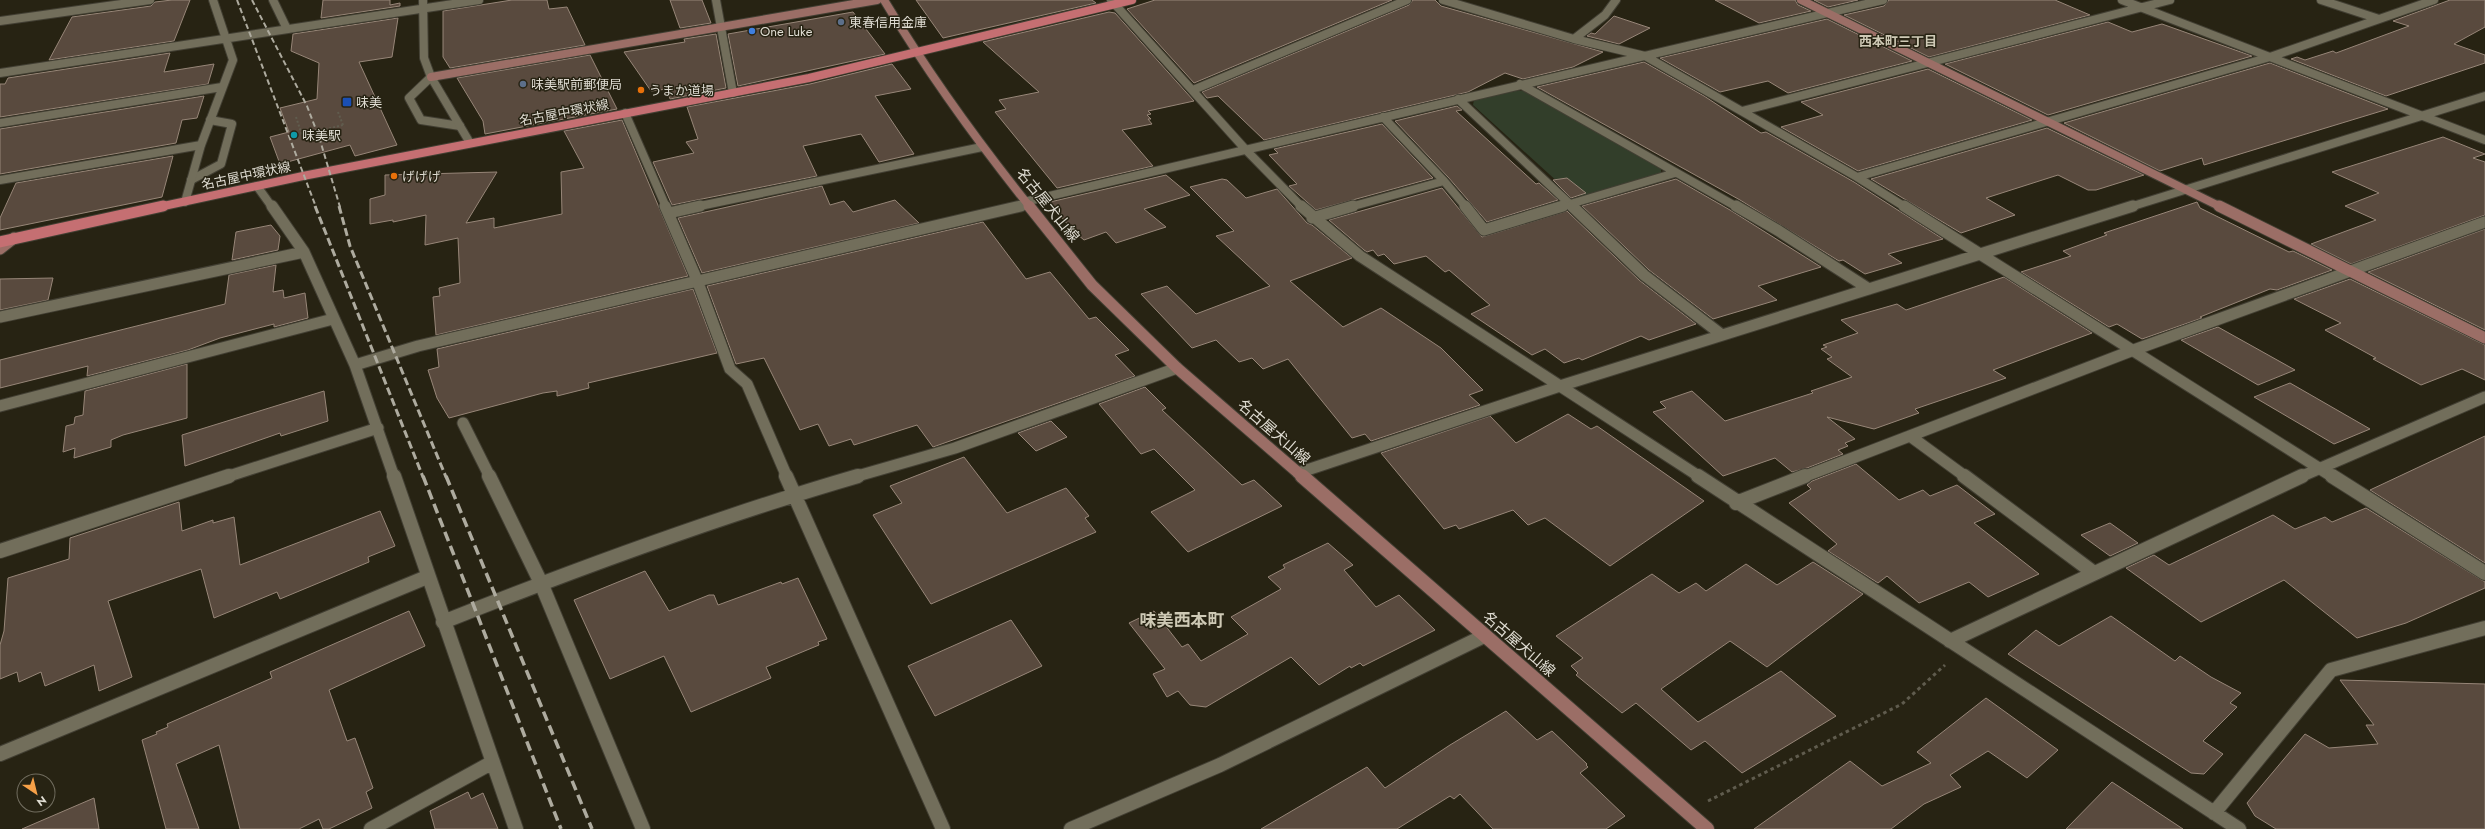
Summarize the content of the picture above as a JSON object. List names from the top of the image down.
{
  "streets": {
    "main road": ["名古屋中環状線", "名古屋犬山線"]
  },
  "crossings": [
    ["名古屋中環状線", "名古屋犬山線"]
  ],
  "districts": ["西本町三丁目", "味美西本町"],
  "places": {
    "other": [
      "東春信用金庫",
      "One Luke",
      "味美駅前郵便局",
      "うまか道場",
      "味美駅",
      "げげげ"
    ],
    "transit": ["味美"]
  },
  "north": "bottom right"
}
